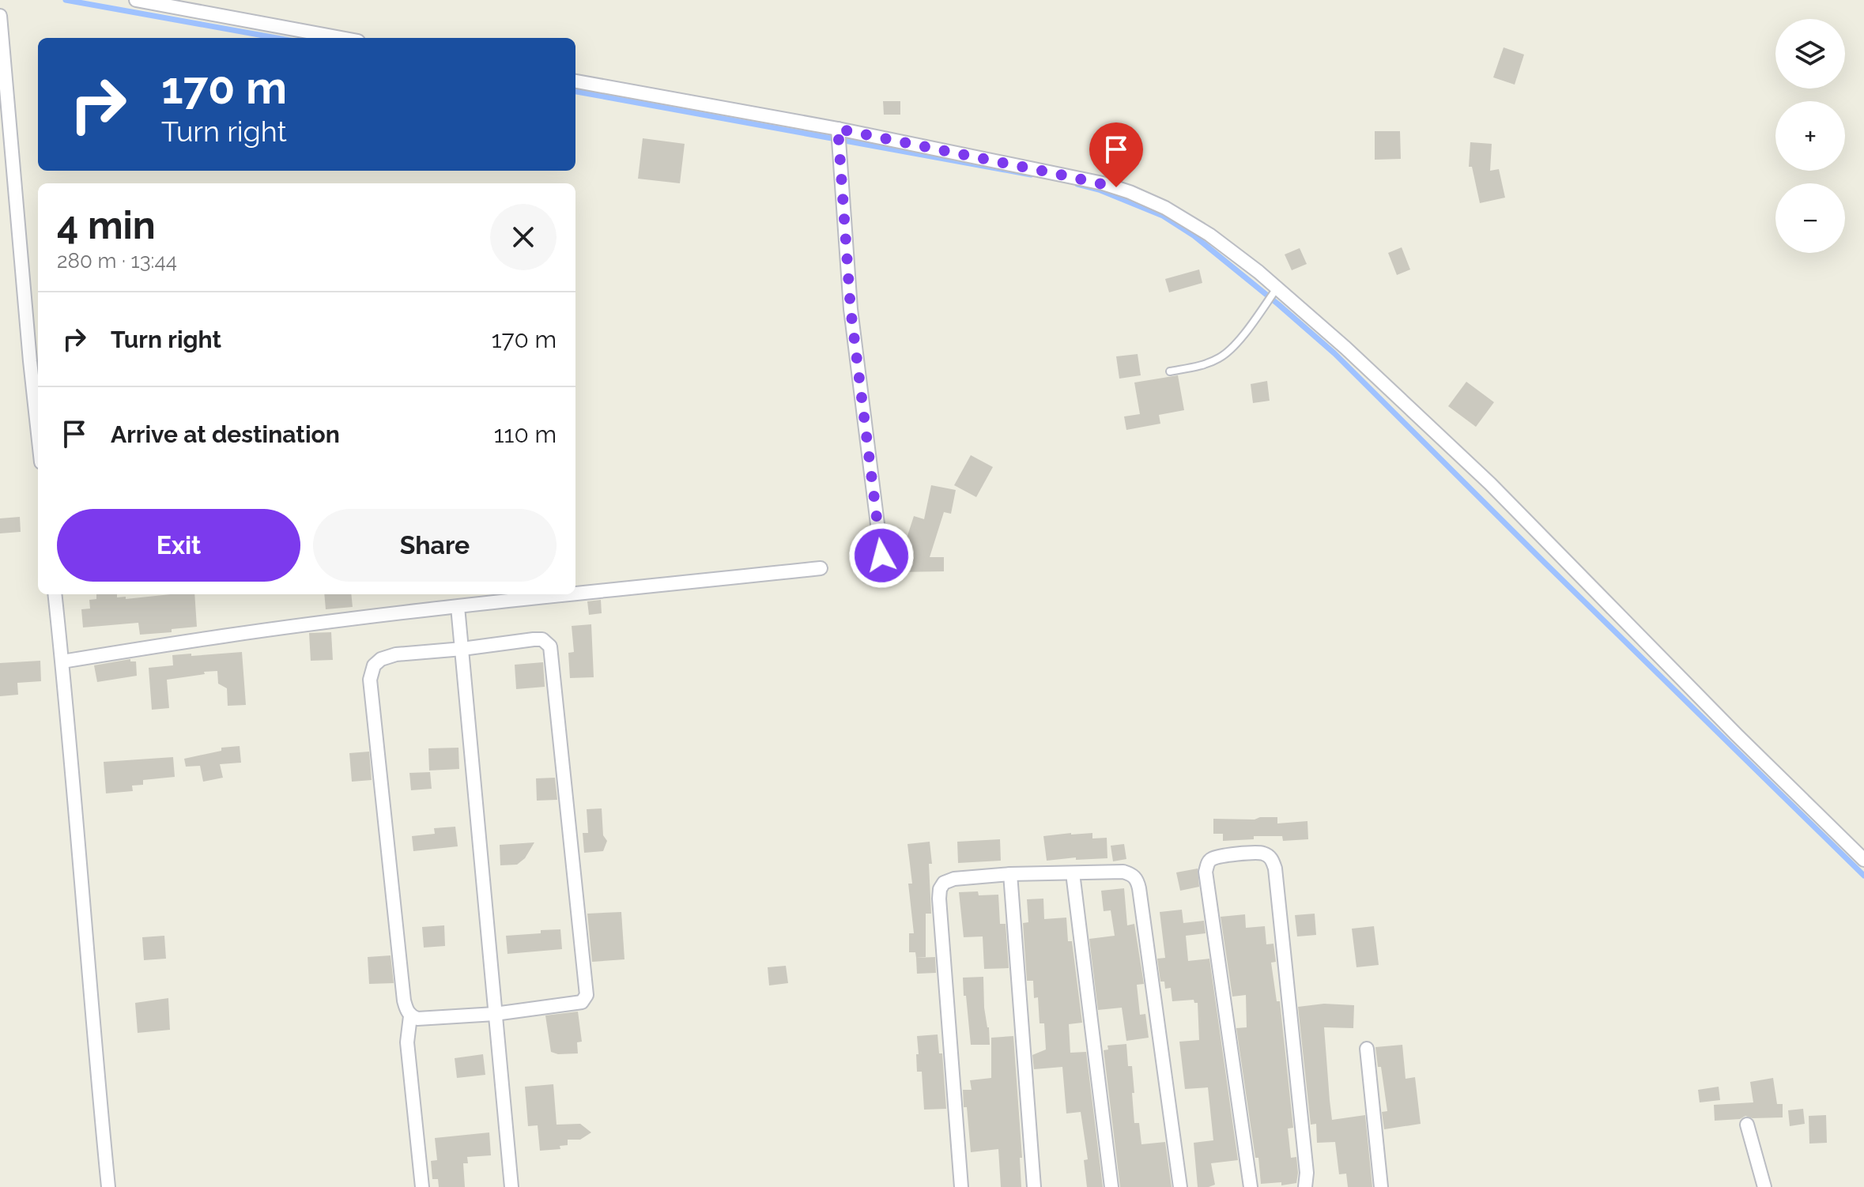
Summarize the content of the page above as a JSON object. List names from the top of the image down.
{
  "page": {
    "map_buttons": ["+", "−"],
    "turn": ["170 m", "Turn right"],
    "heading": ["4 min", "280 m · 13:44"],
    "list": [
      {
        "name": "Turn right",
        "value": "170 m"
      },
      {
        "name": "Arrive at destination",
        "value": "110 m"
      }
    ],
    "buttons": ["Exit", "Share"]
  }
}
